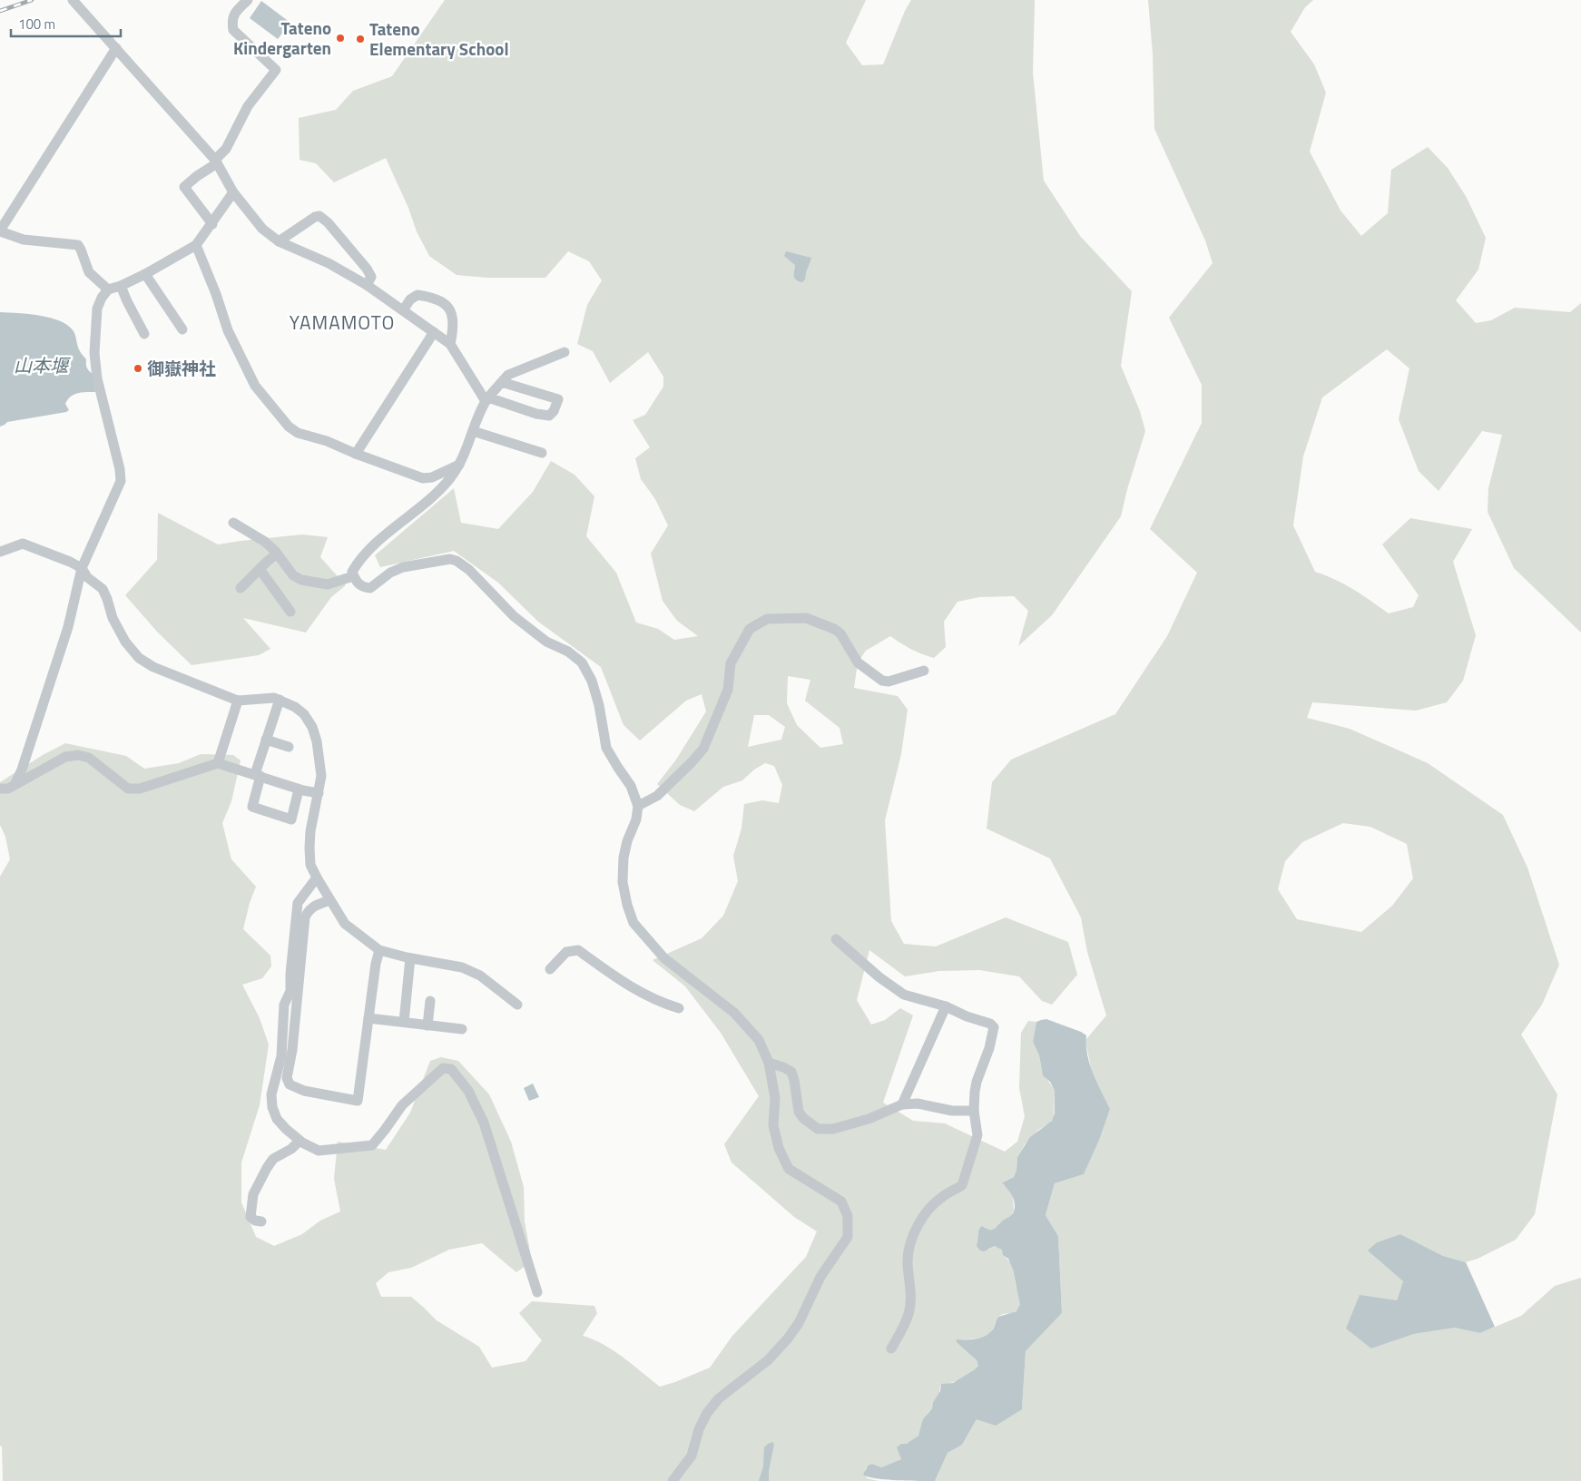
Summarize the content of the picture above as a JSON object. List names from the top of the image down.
{
  "districts": ["YAMAMOTO"],
  "water": ["山本堰"],
  "places": ["Tateno Kindergarten", "Tateno Elementary School", "御嶽神社"],
  "scale_bar": "100 m"
}
